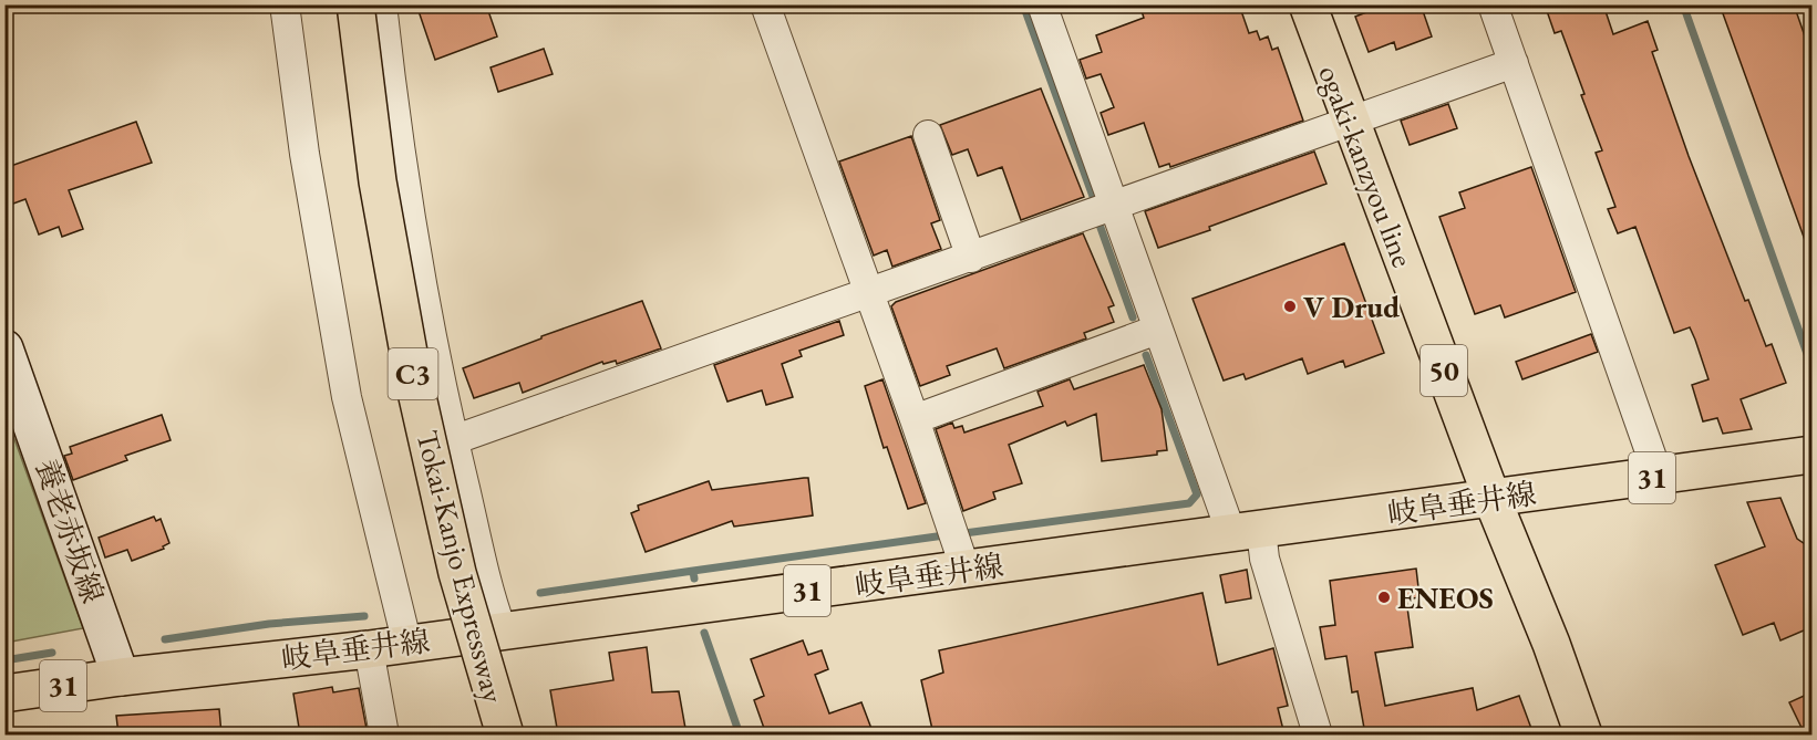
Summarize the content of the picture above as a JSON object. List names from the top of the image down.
{
  "streets": {
    "main road": [
      "ogaki-kanzyou line",
      "50",
      "C3",
      "31",
      "岐阜垂井線",
      "養老赤坂線",
      "Tokai-Kanjo Expressway"
    ]
  },
  "crossings": [
    ["ogaki-kanzyou line", "岐阜垂井線"],
    ["岐阜垂井線", "養老赤坂線"]
  ],
  "places": ["V Drud", "ENEOS"]
}
